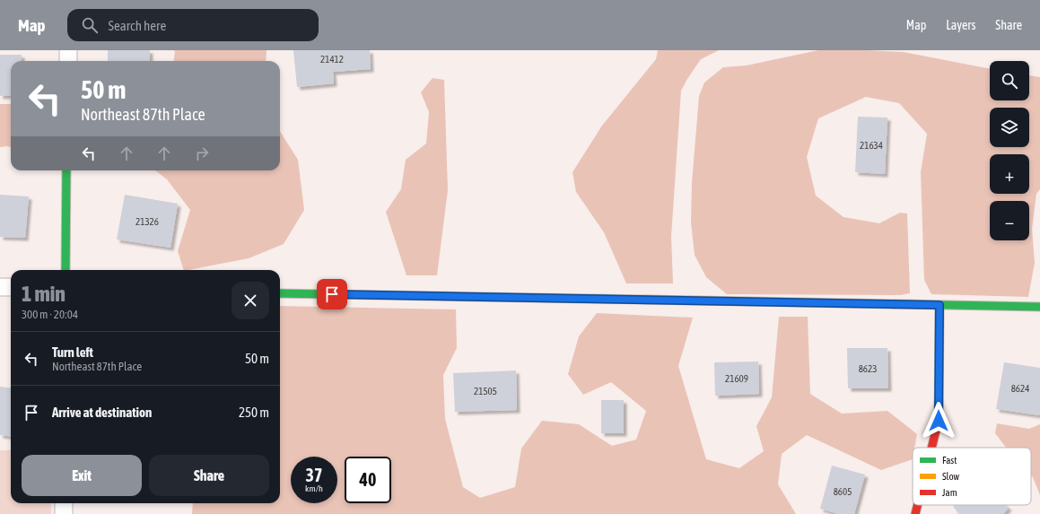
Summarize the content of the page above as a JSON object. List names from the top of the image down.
{
  "house_numbers": [
    "21412",
    "21634",
    "21326",
    "8623",
    "21609",
    "8624",
    "21505",
    "8605"
  ],
  "legend": ["Fast", "Slow", "Jam"],
  "page": {
    "header": "Map",
    "search": "Search here",
    "nav": ["Map", "Layers", "Share"],
    "map_buttons": ["+", "−"],
    "turn": ["50 m", "Northeast 87th Place"],
    "heading": ["1 min", "300 m · 20:04"],
    "list": [
      {
        "name": "Turn left",
        "note": "Northeast 87th Place",
        "value": "50 m"
      },
      {
        "name": "Arrive at destination",
        "value": "250 m"
      }
    ],
    "buttons": ["Exit", "Share"],
    "speed": "37 km/h",
    "limit": "40"
  }
}
